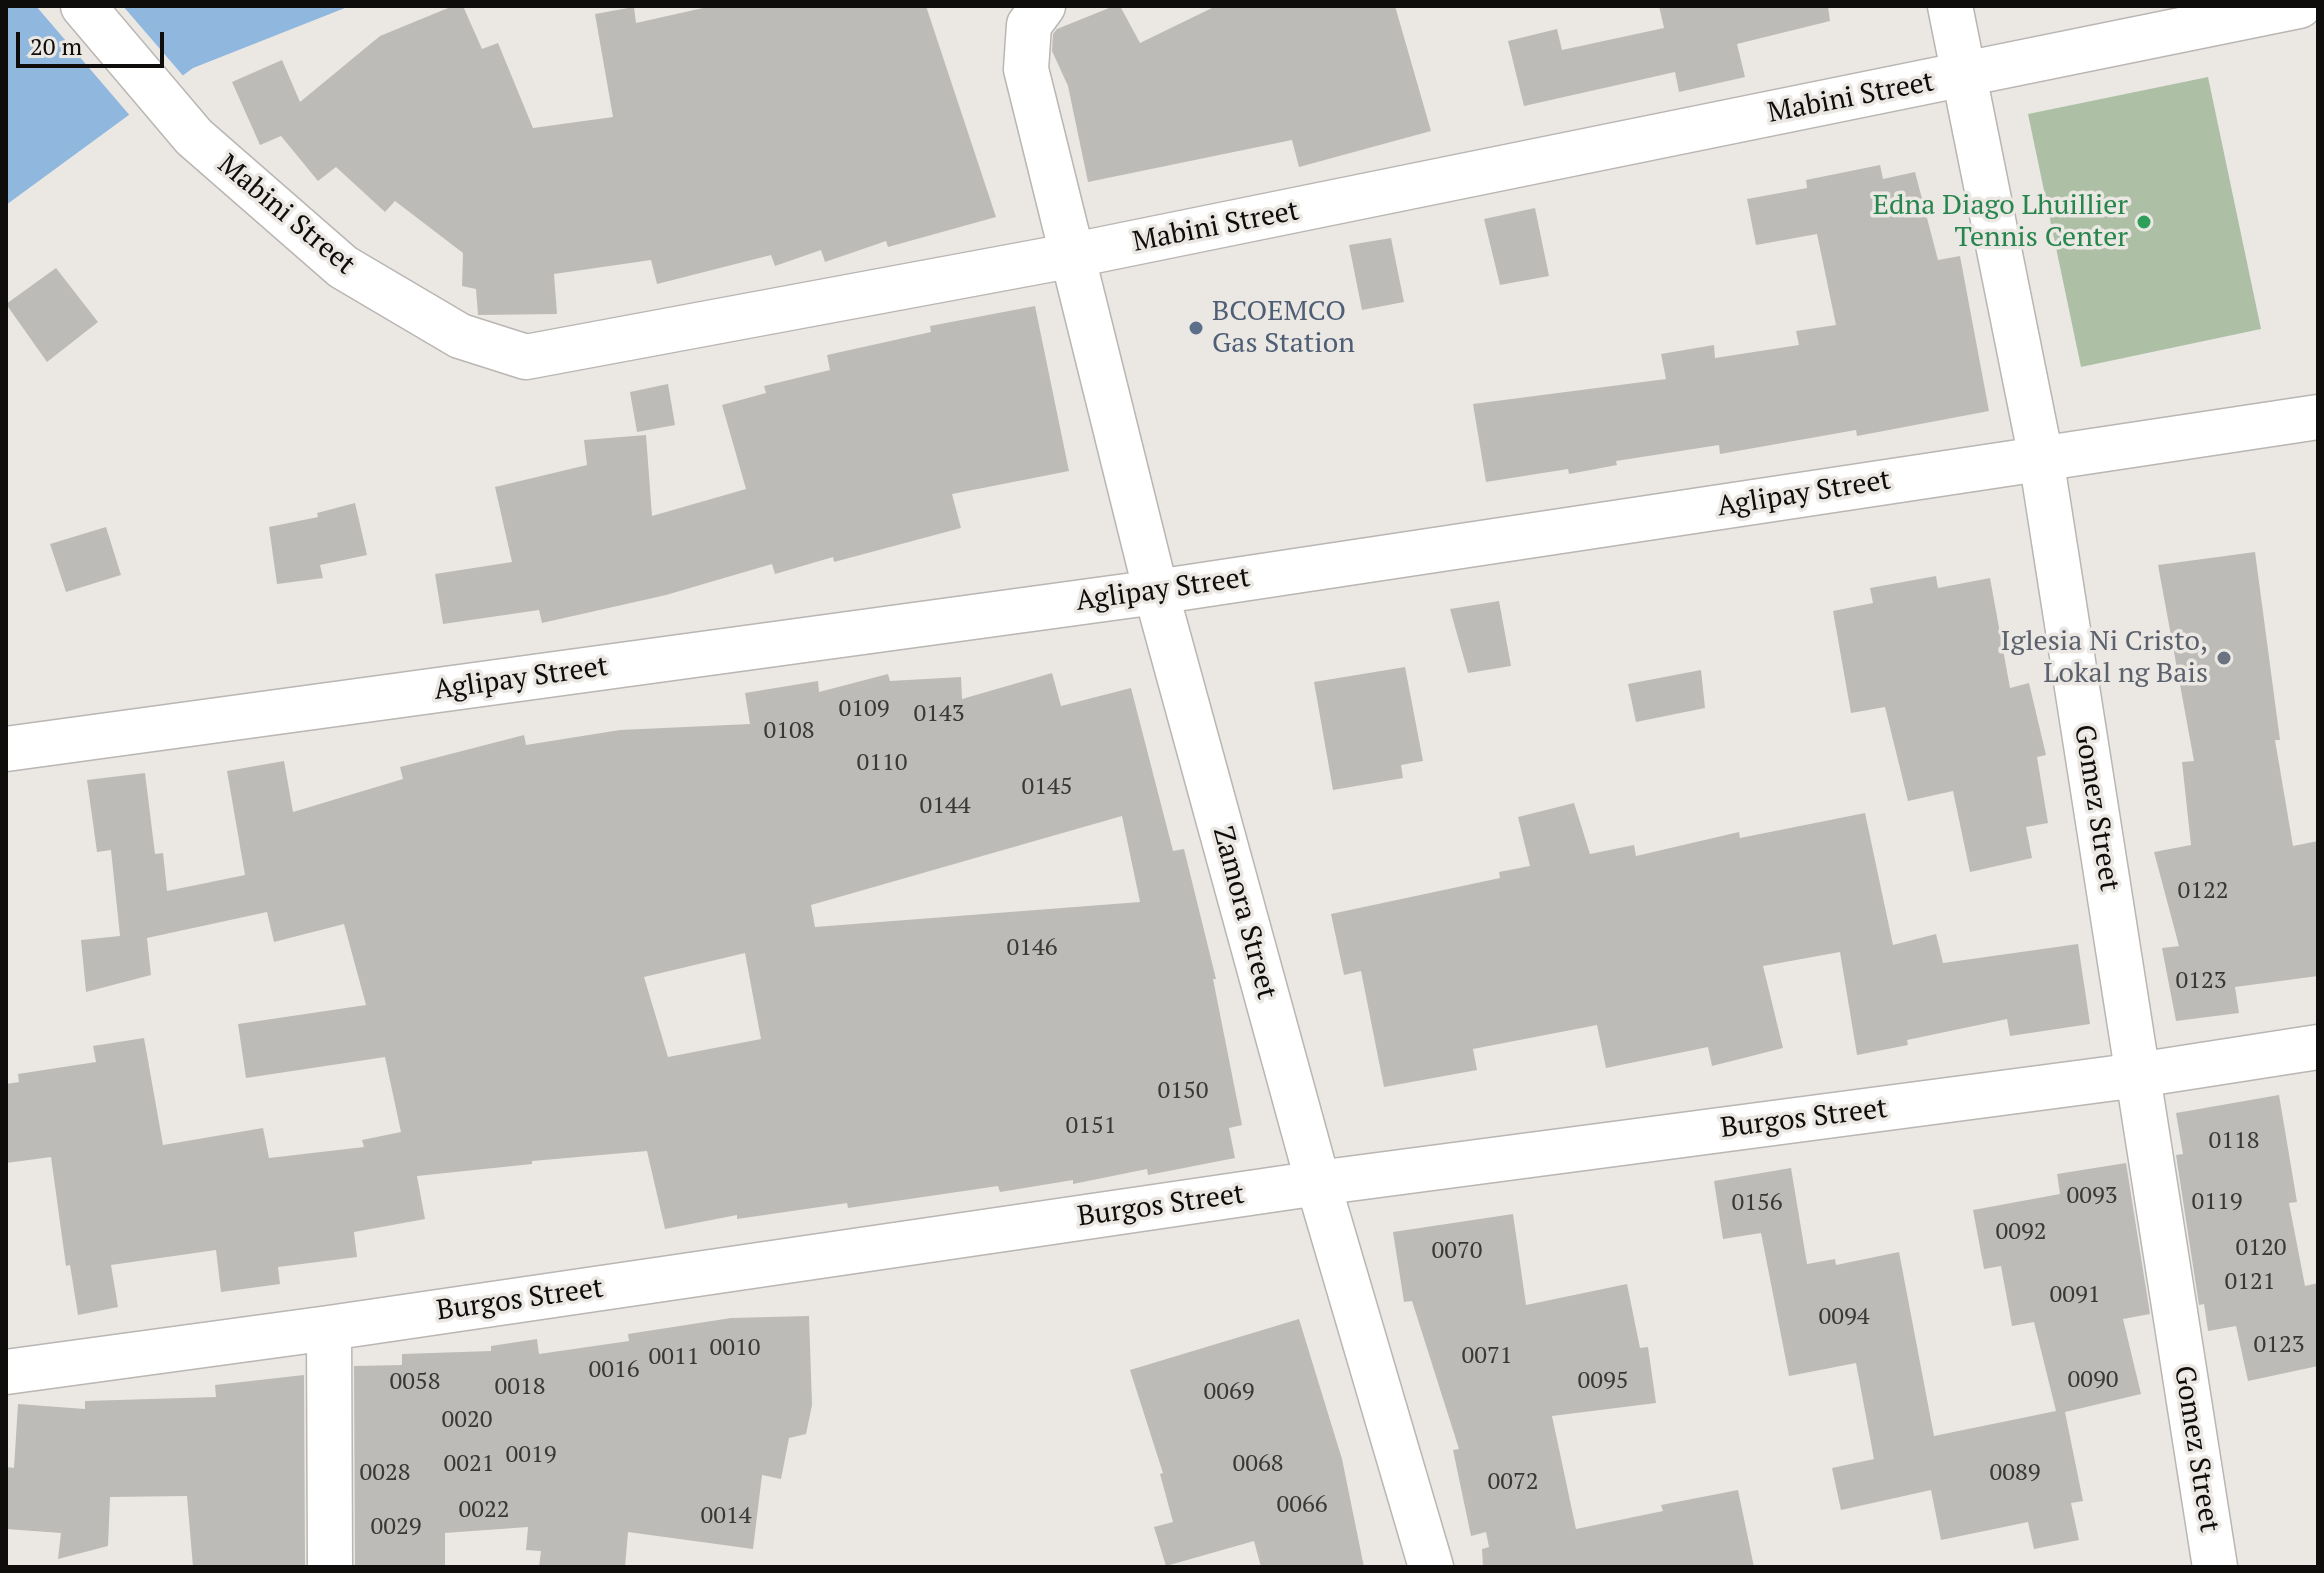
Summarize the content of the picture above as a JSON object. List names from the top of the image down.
{
  "streets": {
    "street": [
      "Mabini Street",
      "Aglipay Street",
      "Gomez Street",
      "Zamora Street",
      "Burgos Street"
    ]
  },
  "crossings": [
    ["Mabini Street", "Gomez Street"],
    ["Mabini Street", "Zamora Street"],
    ["Aglipay Street", "Gomez Street"],
    ["Aglipay Street", "Zamora Street"],
    ["Gomez Street", "Burgos Street"],
    ["Zamora Street", "Burgos Street"]
  ],
  "places": ["Edna Diago Lhuillier Tennis Center", "BCOEMCO Gas Station", "Iglesia Ni Cristo, Lokal ng Bais"],
  "house_numbers": [
    "0109",
    "0143",
    "0108",
    "0110",
    "0145",
    "0144",
    "0122",
    "0146",
    "0123",
    "0150",
    "0151",
    "0118",
    "0093",
    "0119",
    "0156",
    "0092",
    "0120",
    "0070",
    "0121",
    "0091",
    "0094",
    "0123",
    "0010",
    "0071",
    "0011",
    "0016",
    "0090",
    "0095",
    "0058",
    "0018",
    "0069",
    "0020",
    "0019",
    "0021",
    "0068",
    "0028",
    "0089",
    "0072",
    "0066",
    "0022",
    "0014",
    "0029"
  ],
  "scale_bar": "20 m"
}
